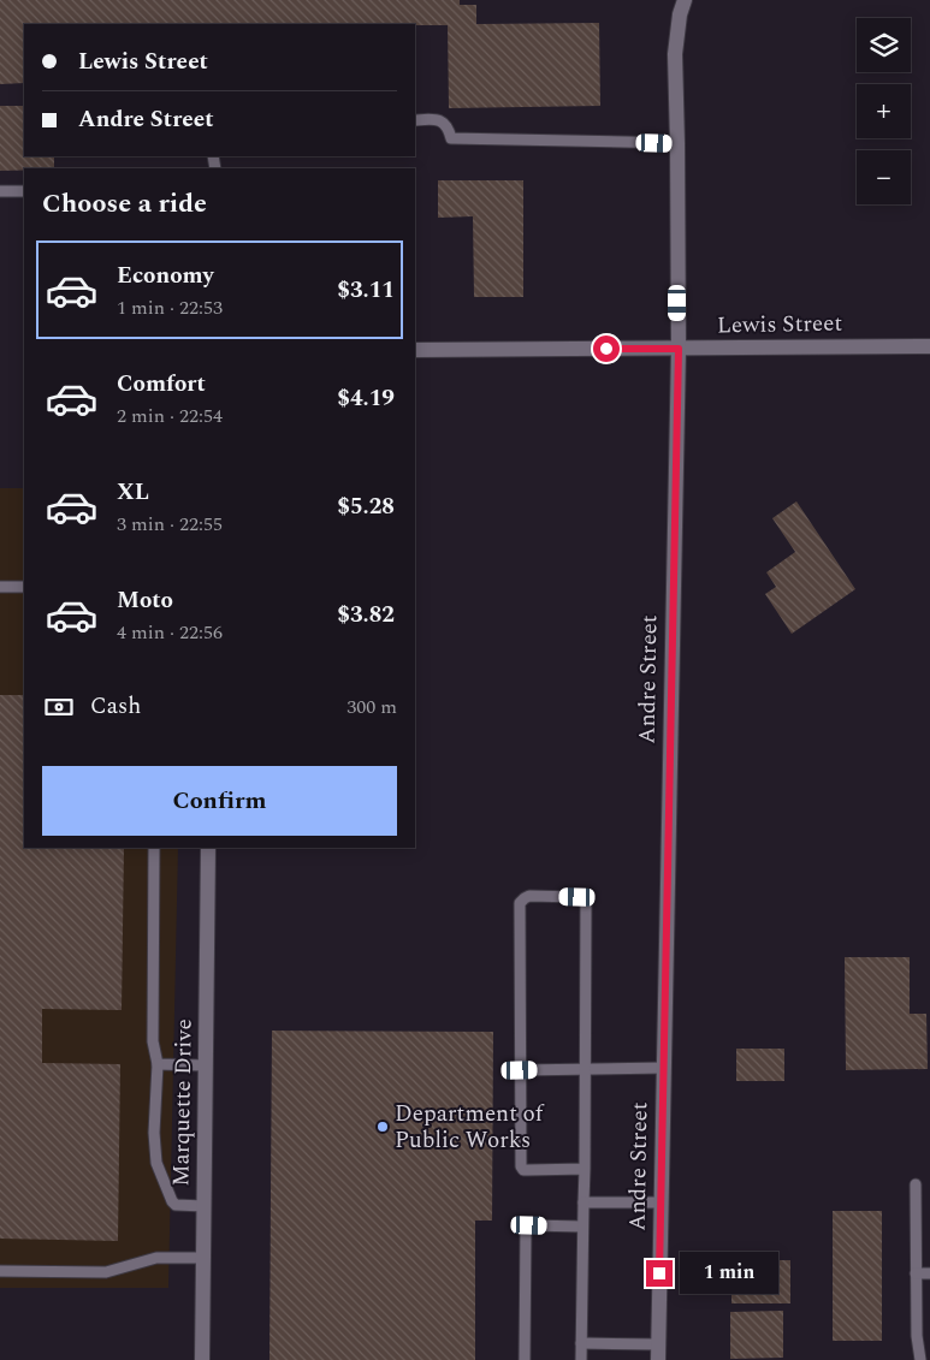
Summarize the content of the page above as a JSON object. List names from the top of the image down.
{
  "streets": {
    "street": ["Lewis Street", "Andre Street", "Marquette Drive"]
  },
  "crossings": [
    ["Lewis Street", "Andre Street"]
  ],
  "places": ["Department of Public Works"],
  "page": {
    "map_buttons": ["+", "−"],
    "banner": ["Lewis Street", "Andre Street"],
    "heading": "Choose a ride",
    "list": [
      {
        "name": "Economy",
        "note": "1 min · 22:53",
        "value": "$3.11"
      },
      {
        "name": "Comfort",
        "note": "2 min · 22:54",
        "value": "$4.19"
      },
      {
        "name": "XL",
        "note": "3 min · 22:55",
        "value": "$5.28"
      },
      {
        "name": "Moto",
        "note": "4 min · 22:56",
        "value": "$3.82"
      }
    ],
    "pay": ["Cash", "300 m"],
    "buttons": "Confirm",
    "bubble": "1 min"
  }
}
